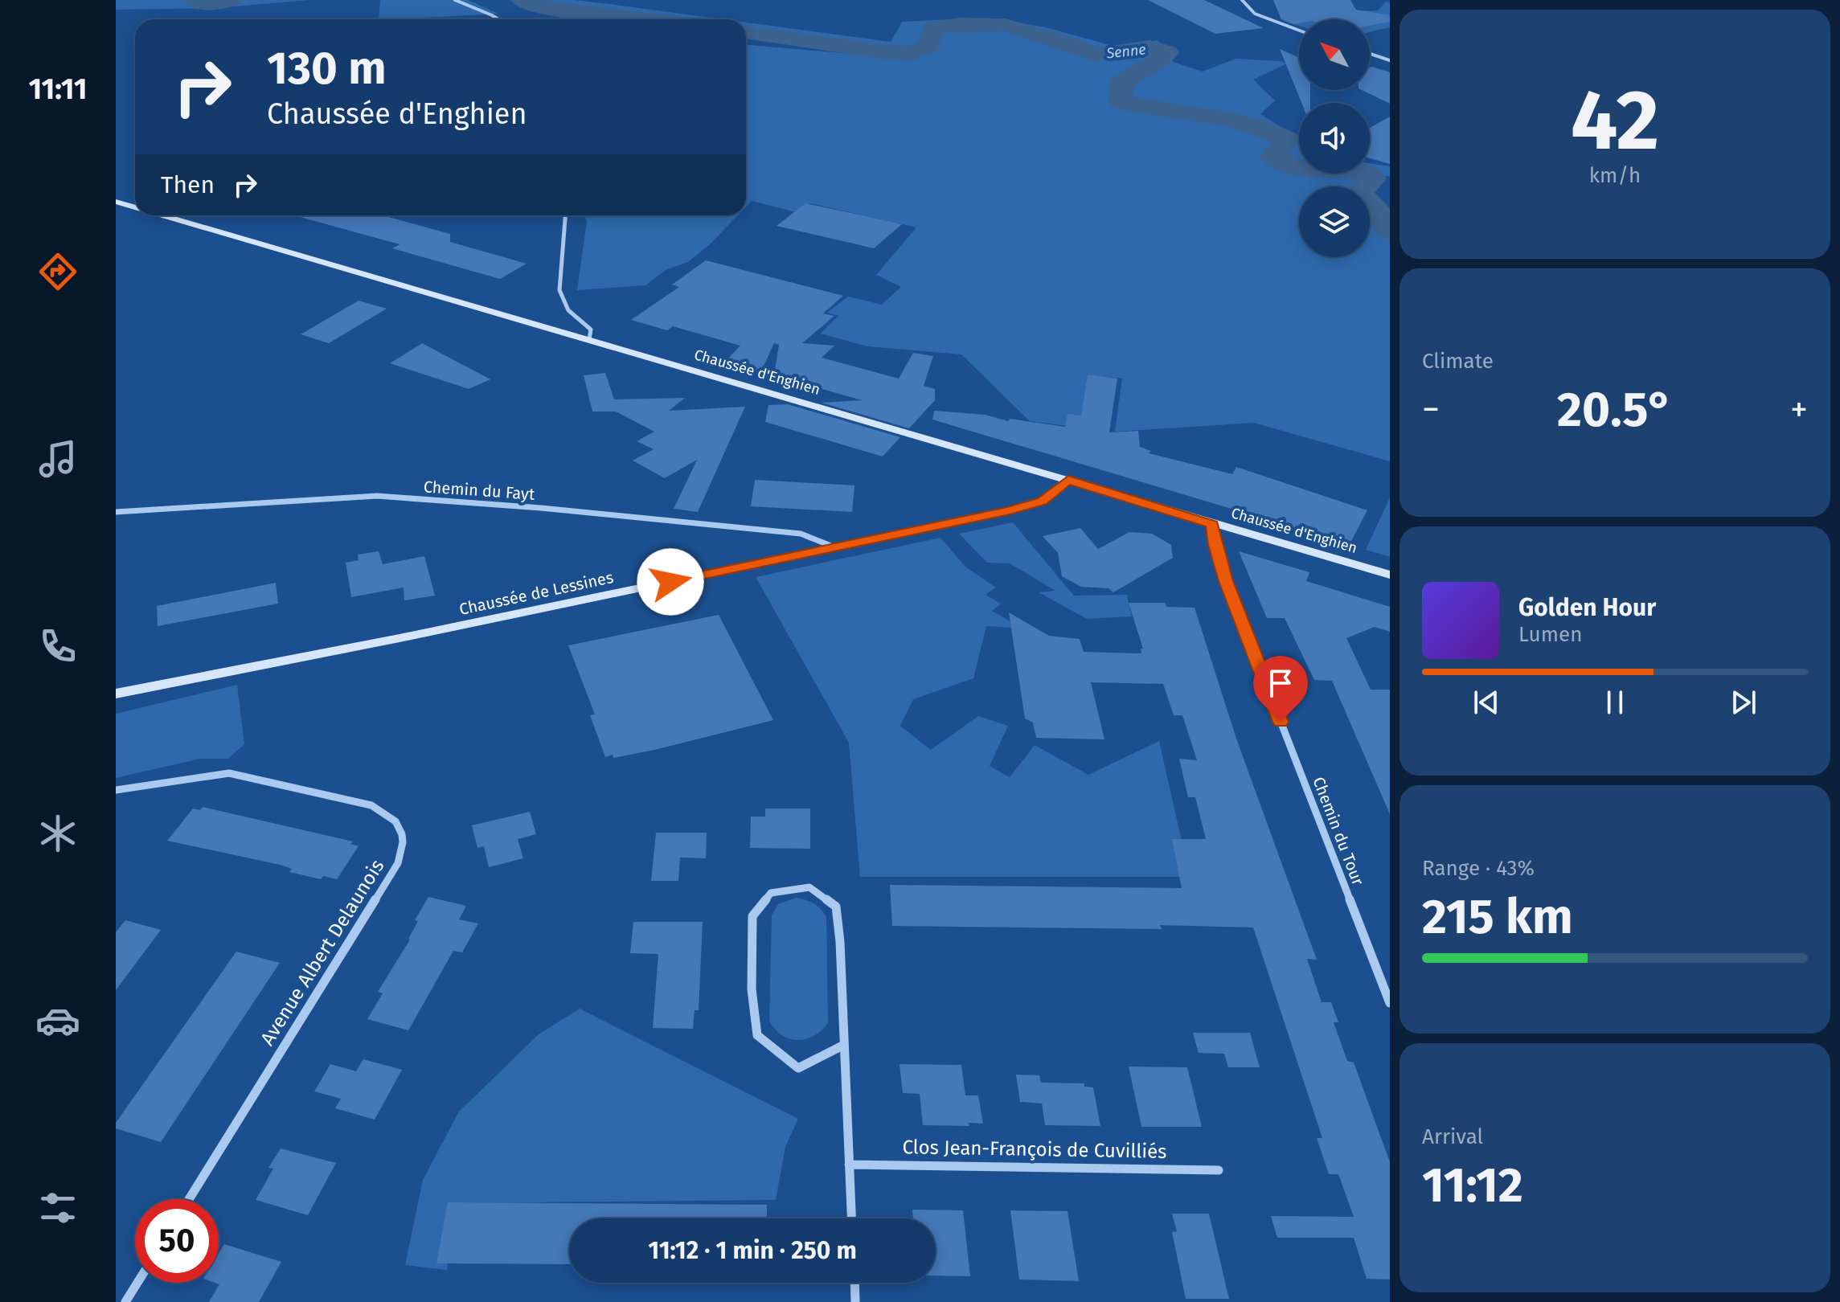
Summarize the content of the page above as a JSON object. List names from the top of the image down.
{
  "streets": {
    "main road": ["Chaussée d'Enghien", "Chaussée de Lessines"],
    "street": [
      "Chemin du Fayt",
      "Chemin du Tour",
      "Avenue Albert Delaunois",
      "Clos Jean-François de Cuvilliés"
    ]
  },
  "crossings": [
    ["Chaussée d'Enghien", "Chaussée de Lessines"],
    ["Chaussée d'Enghien", "Chemin du Tour"],
    ["Chemin du Fayt", "Chaussée de Lessines"]
  ],
  "water": ["Senne"],
  "north": "top left",
  "page": {
    "tabs": "11:11",
    "tile": [
      ["42", "km/h"],
      "Climate",
      ["Range · 43%", "215 km"],
      ["Arrival", "11:12"]
    ],
    "turn": ["130 m", "Chaussée d'Enghien"],
    "then": "Then",
    "heat": ["−", "20.5°", "+"],
    "song": ["Golden Hour", "Lumen"],
    "limit": "50",
    "trip": "11:12 · 1 min · 250 m"
  }
}
